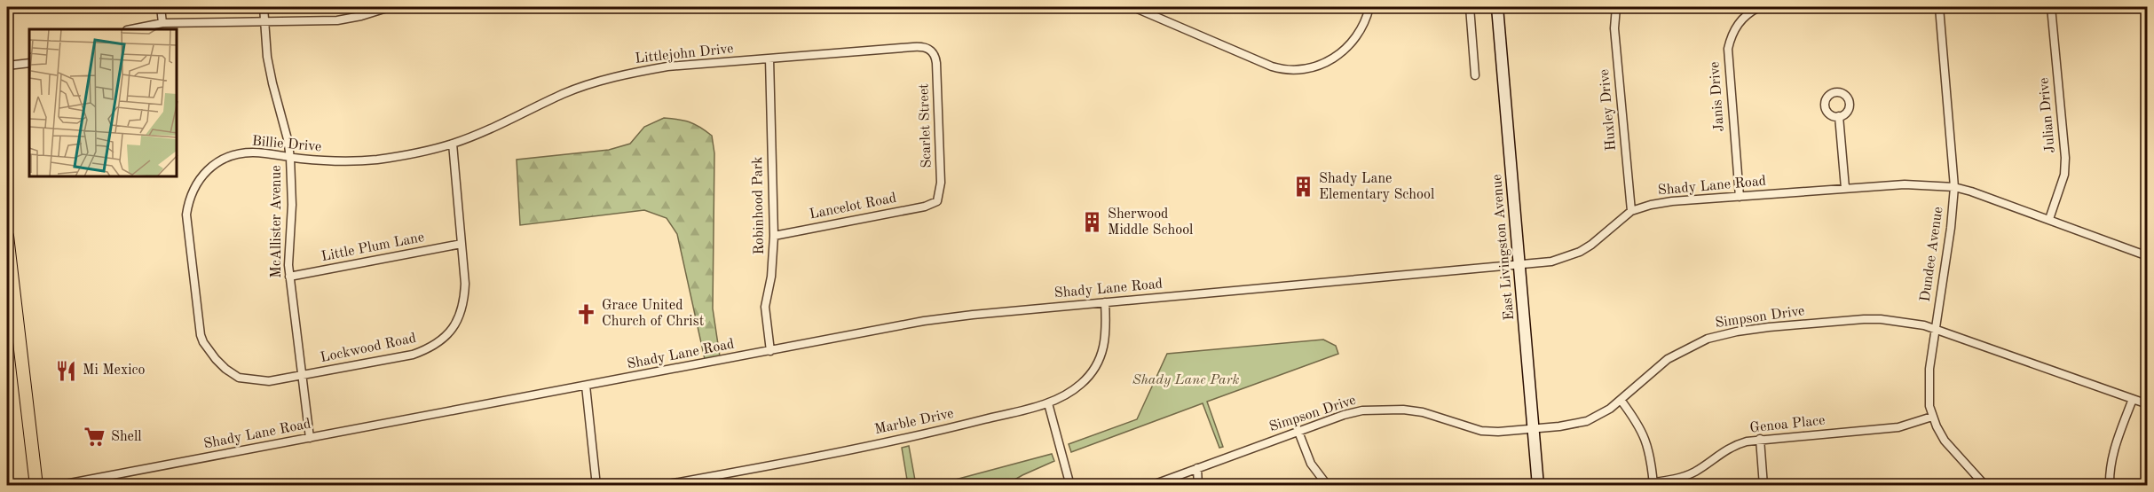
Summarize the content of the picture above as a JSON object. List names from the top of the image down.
{
  "streets": {
    "main road": ["East Livingston Avenue"],
    "street": [
      "Littlejohn Drive",
      "Janis Drive",
      "Huxley Drive",
      "Julian Drive",
      "Scarlet Street",
      "Billie Drive",
      "Shady Lane Road",
      "Robinhood Park",
      "Lancelot Road",
      "McAllister Avenue",
      "Little Plum Lane",
      "Dundee Avenue",
      "Simpson Drive",
      "Lockwood Road",
      "Marble Drive",
      "Genoa Place"
    ]
  },
  "crossings": [
    ["Littlejohn Drive", "Scarlet Street"],
    ["Littlejohn Drive", "Billie Drive"],
    ["Littlejohn Drive", "Robinhood Park"],
    ["Littlejohn Drive", "Lockwood Road"],
    ["Janis Drive", "Shady Lane Road"],
    ["Huxley Drive", "Shady Lane Road"],
    ["Julian Drive", "Shady Lane Road"],
    ["Scarlet Street", "Lancelot Road"],
    ["Billie Drive", "McAllister Avenue"],
    ["Billie Drive", "Lockwood Road"],
    ["Shady Lane Road", "Robinhood Park"],
    ["Shady Lane Road", "McAllister Avenue"],
    ["Shady Lane Road", "East Livingston Avenue"],
    ["Shady Lane Road", "Dundee Avenue"],
    ["Shady Lane Road", "Marble Drive"],
    ["Robinhood Park", "Lancelot Road"],
    ["McAllister Avenue", "Little Plum Lane"],
    ["McAllister Avenue", "Lockwood Road"],
    ["Little Plum Lane", "Lockwood Road"],
    ["East Livingston Avenue", "Simpson Drive"],
    ["Dundee Avenue", "Simpson Drive"],
    ["Dundee Avenue", "Genoa Place"]
  ],
  "parks": ["Shady Lane Park"],
  "places": {
    "building": ["Shady Lane Elementary School", "Sherwood Middle School"],
    "church": ["Grace United Church of Christ"],
    "restaurant": ["Mi Mexico"],
    "supermarket": ["Shell"]
  }
}
